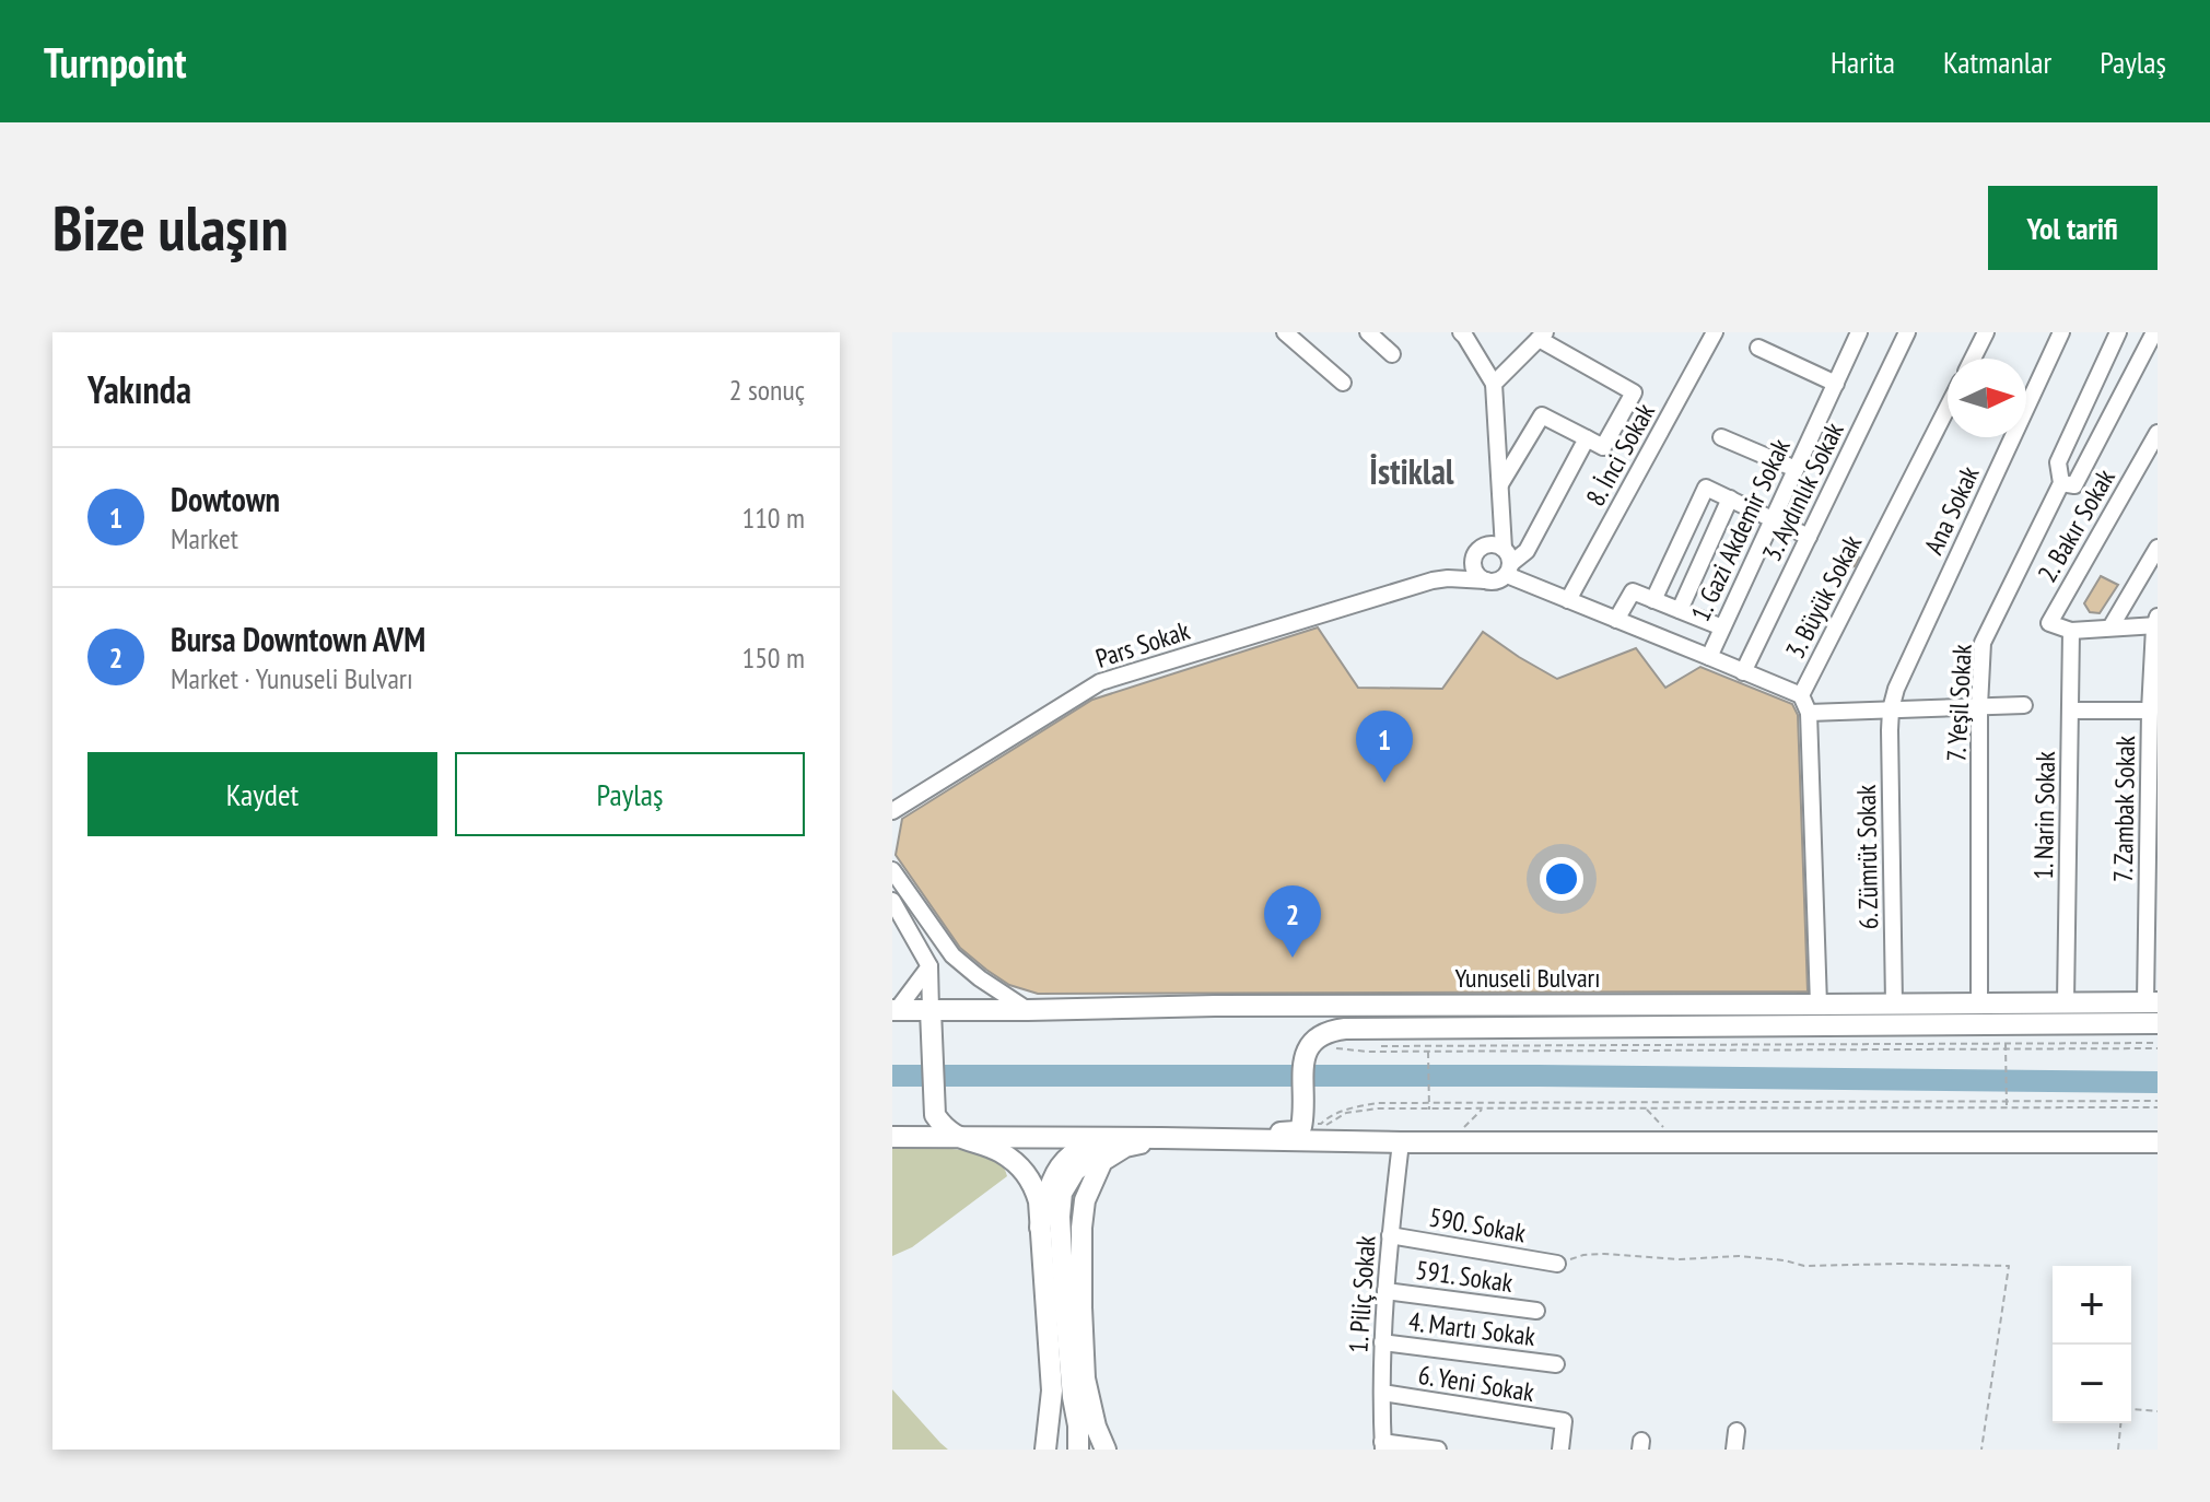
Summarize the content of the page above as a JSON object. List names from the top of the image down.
{
  "streets": {
    "main road": ["Yunuseli Bulvarı"],
    "street": [
      "8. İnci Sokak",
      "3. Aydınlık Sokak",
      "Ana Sokak",
      "2. Bakır Sokak",
      "1. Gazi Akdemir Sokak",
      "3. Büyük Sokak",
      "Pars Sokak",
      "7. Yeşil Sokak",
      "7. Zambak Sokak",
      "1. Narin Sokak",
      "6. Zümrüt Sokak",
      "590. Sokak",
      "591. Sokak",
      "1. Piliç Sokak",
      "4. Martı Sokak",
      "6. Yeni Sokak"
    ]
  },
  "crossings": [
    ["3. Aydınlık Sokak", "1. Gazi Akdemir Sokak"],
    ["Ana Sokak", "6. Zümrüt Sokak"],
    ["2. Bakır Sokak", "1. Narin Sokak"],
    ["1. Gazi Akdemir Sokak", "3. Büyük Sokak"],
    ["3. Büyük Sokak", "Yunuseli Bulvarı"],
    ["7. Yeşil Sokak", "Yunuseli Bulvarı"],
    ["7. Zambak Sokak", "Yunuseli Bulvarı"],
    ["1. Narin Sokak", "Yunuseli Bulvarı"],
    ["6. Zümrüt Sokak", "Yunuseli Bulvarı"],
    ["590. Sokak", "1. Piliç Sokak"],
    ["591. Sokak", "1. Piliç Sokak"],
    ["1. Piliç Sokak", "4. Martı Sokak"],
    ["1. Piliç Sokak", "6. Yeni Sokak"]
  ],
  "districts": ["İstiklal"],
  "north": "right",
  "page": {
    "header": "Turnpoint",
    "nav": ["Harita", "Katmanlar", "Paylaş"],
    "buttons": [
      "Yol tarifi",
      ["Kaydet", "Paylaş"]
    ],
    "title": "Bize ulaşın",
    "heading": ["Yakında", "2 sonuç"],
    "list": [
      {
        "mark": "1",
        "name": "Dowtown",
        "note": "Market",
        "value": "110 m"
      },
      {
        "mark": "2",
        "name": "Bursa Downtown AVM",
        "note": "Market · Yunuseli Bulvarı",
        "value": "150 m"
      }
    ],
    "pins": ["1", "2"],
    "map_buttons": ["+", "−"]
  }
}
